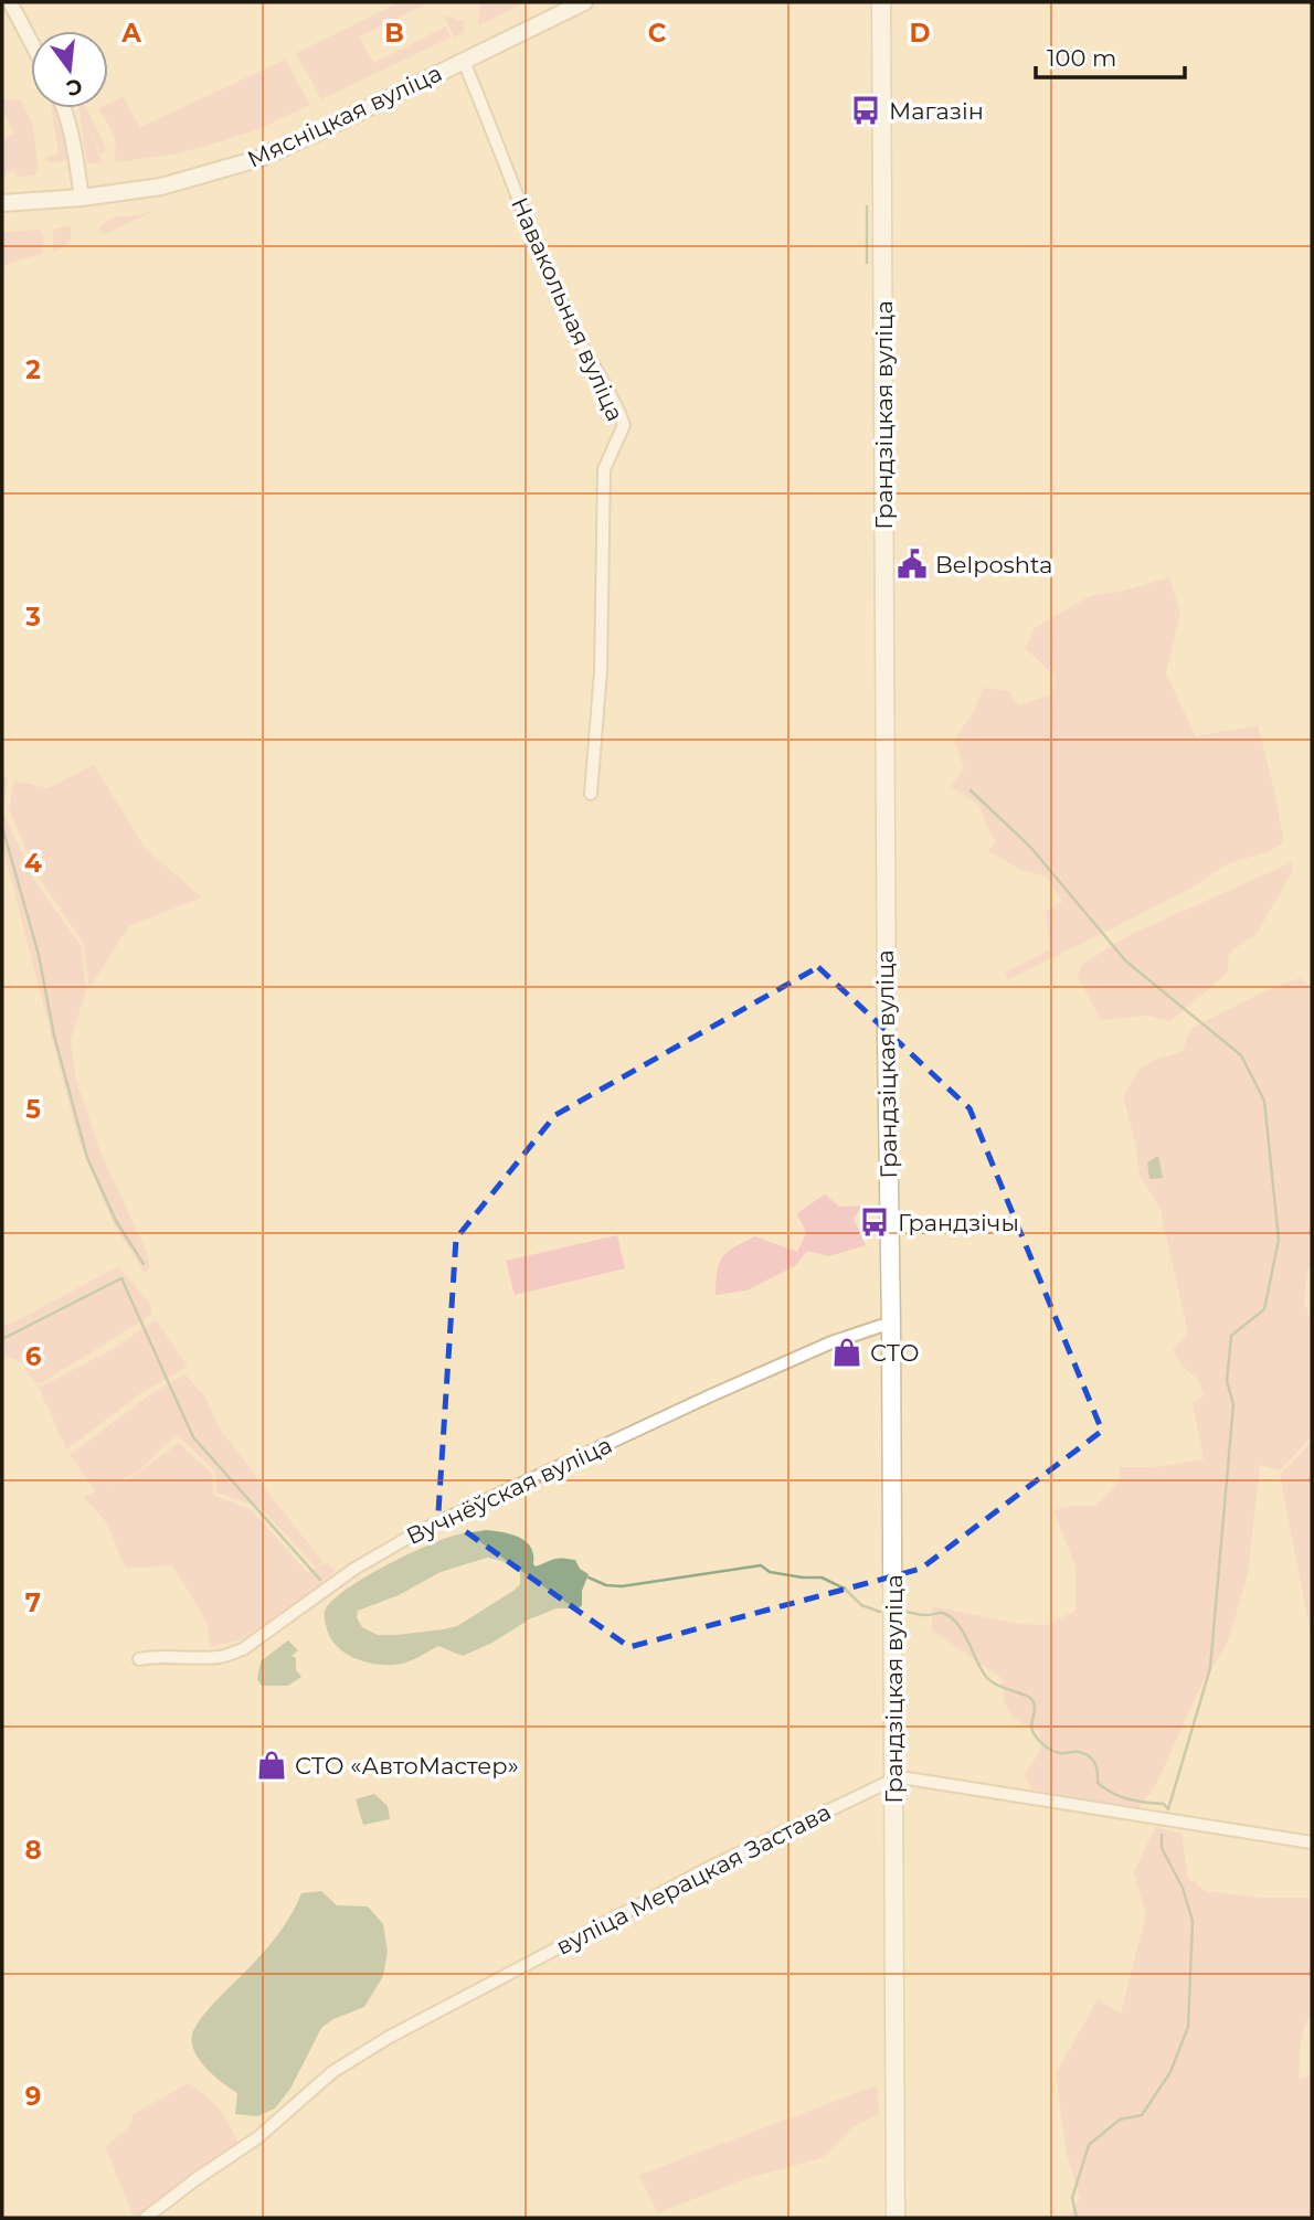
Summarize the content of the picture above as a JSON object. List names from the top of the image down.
{
  "streets": {
    "main road": ["Мясніцкая вуліца", "Грандзіцкая вуліца"],
    "street": ["Навакольная вуліца", "Вучнёўская вуліца", "вуліца Мерацкая Застава"]
  },
  "crossings": [
    ["Мясніцкая вуліца", "Навакольная вуліца"],
    ["Грандзіцкая вуліца", "Вучнёўская вуліца"],
    ["Грандзіцкая вуліца", "вуліца Мерацкая Застава"]
  ],
  "places": {
    "bus stop": ["Магазін", "Грандзічы"],
    "public building": ["Belposhta"],
    "shop": ["СТО", "СТО «АвтоМастер»"]
  },
  "scale_bar": "100 m",
  "north": "bottom",
  "grid": {
    "columns": [
      "A",
      "B",
      "C",
      "D"
    ],
    "rows": [
      "2",
      "3",
      "4",
      "5",
      "6",
      "7",
      "8",
      "9"
    ]
  }
}
